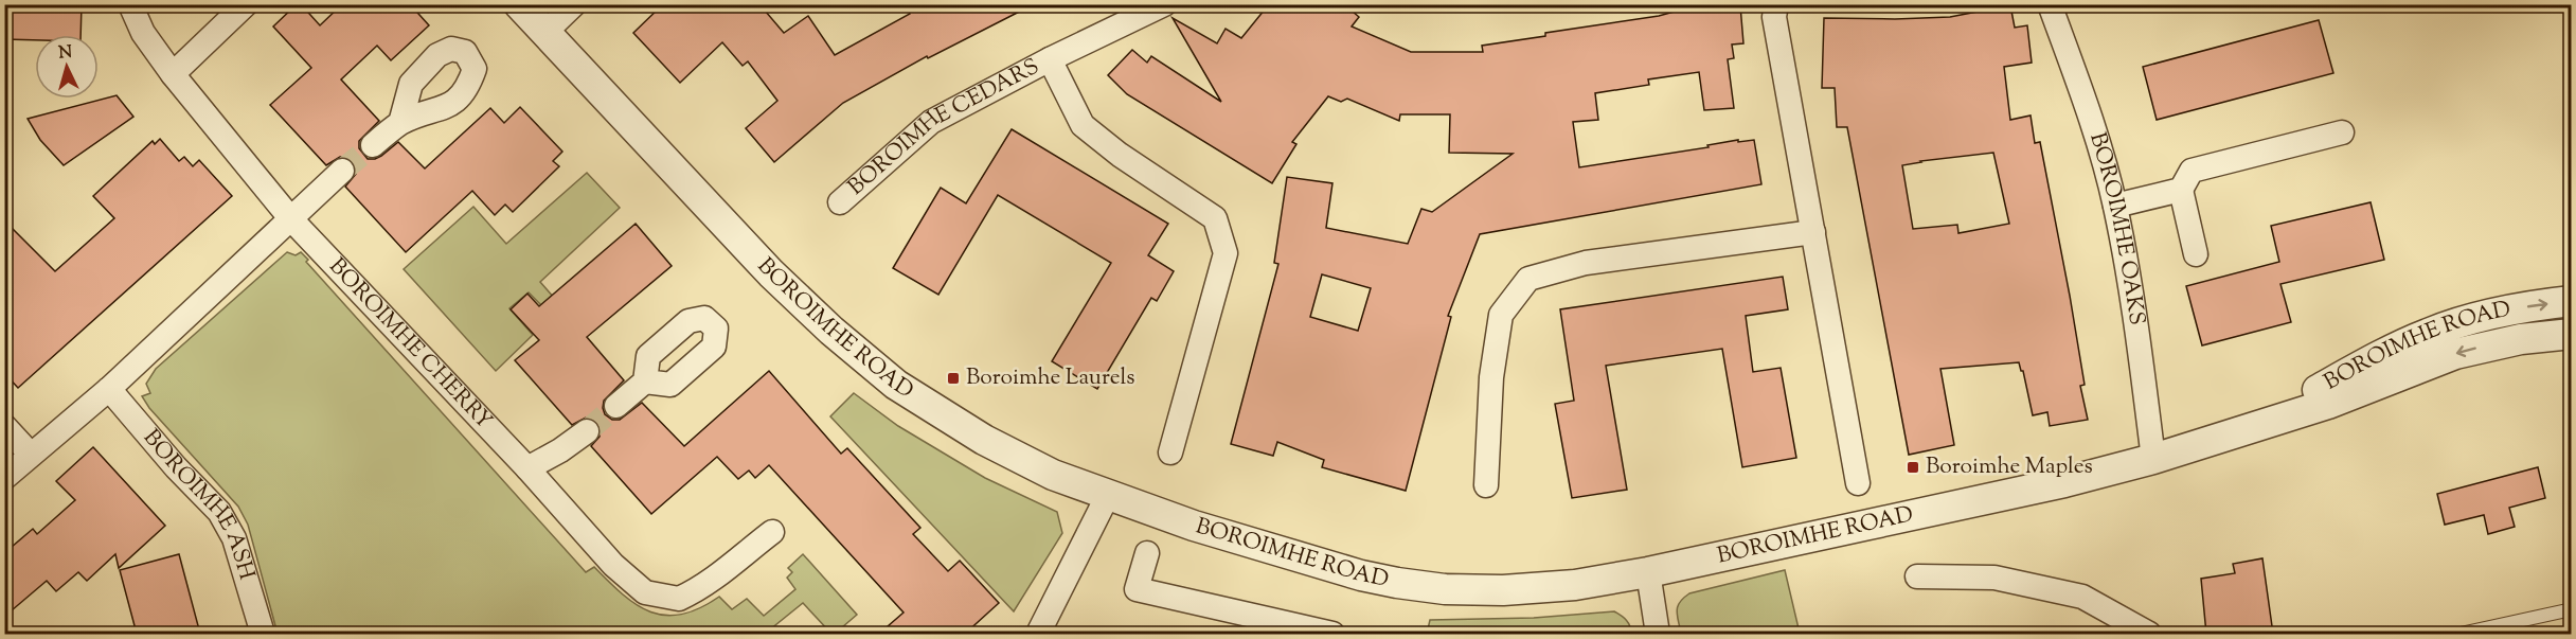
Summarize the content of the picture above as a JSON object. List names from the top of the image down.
{
  "streets": {
    "street": [
      "BOROIMHE CEDARS",
      "BOROIMHE OAKS",
      "BOROIMHE ROAD",
      "BOROIMHE CHERRY",
      "BOROIMHE ASH"
    ]
  },
  "crossings": [
    ["BOROIMHE OAKS", "BOROIMHE ROAD"]
  ],
  "places": {
    "transit": ["Boroimhe Laurels", "Boroimhe Maples"]
  },
  "north": "top"
}
